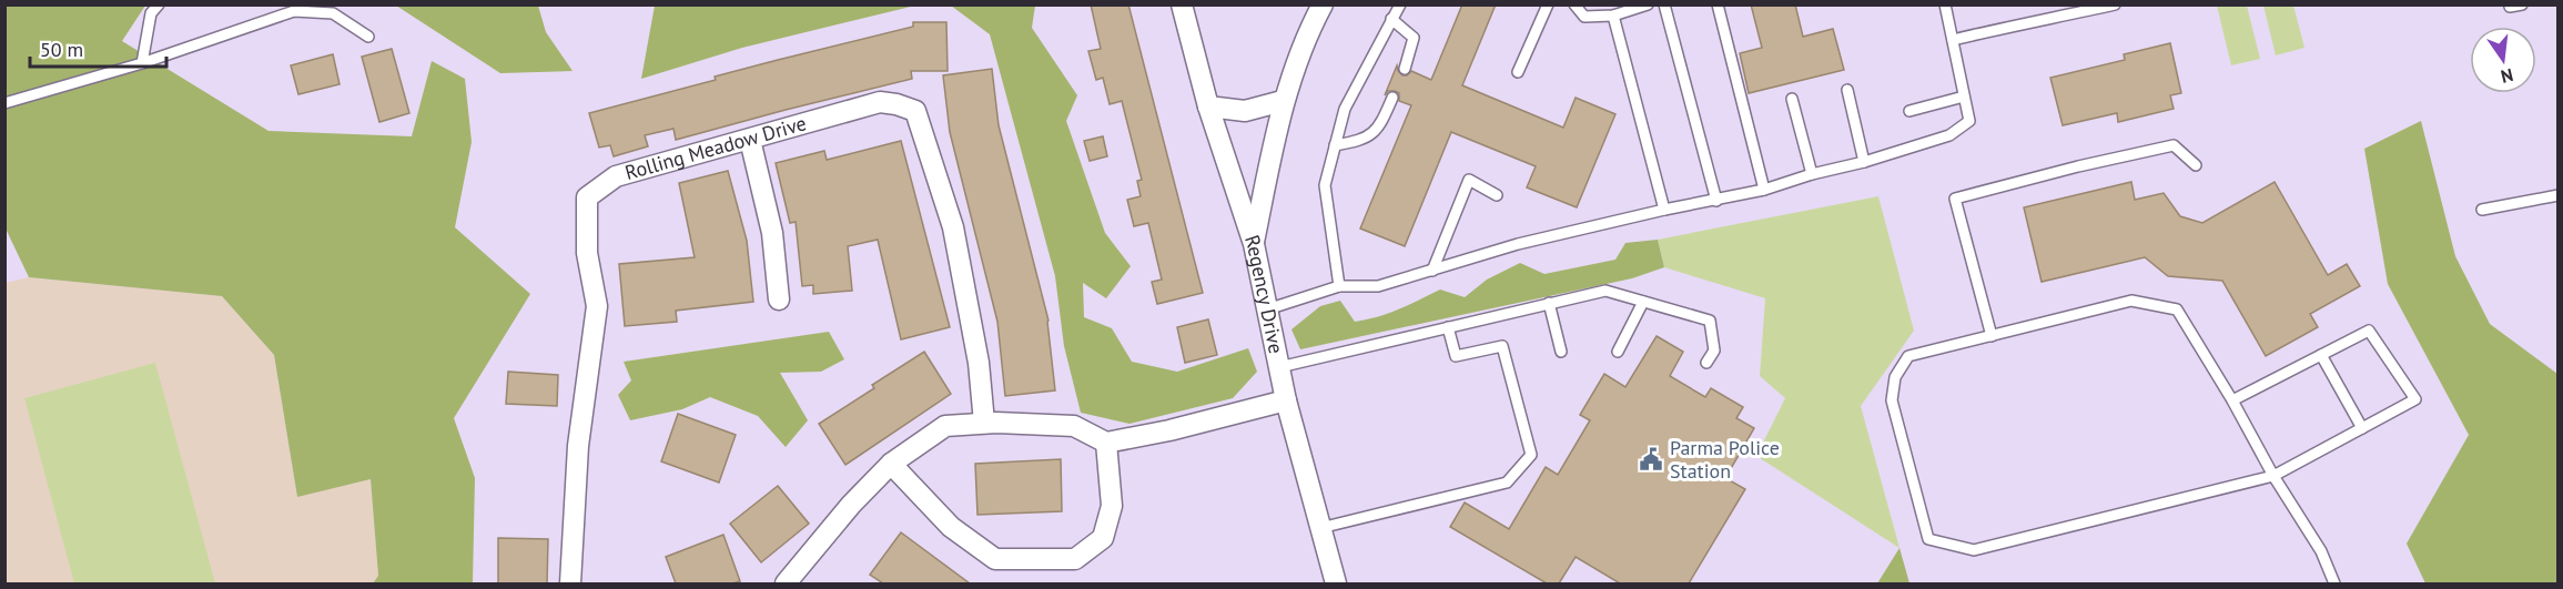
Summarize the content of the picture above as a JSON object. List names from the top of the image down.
{
  "streets": {
    "street": ["Rolling Meadow Drive", "Regency Drive"]
  },
  "places": {
    "public building": ["Parma Police Station"]
  },
  "scale_bar": "50 m",
  "north": "bottom"
}
